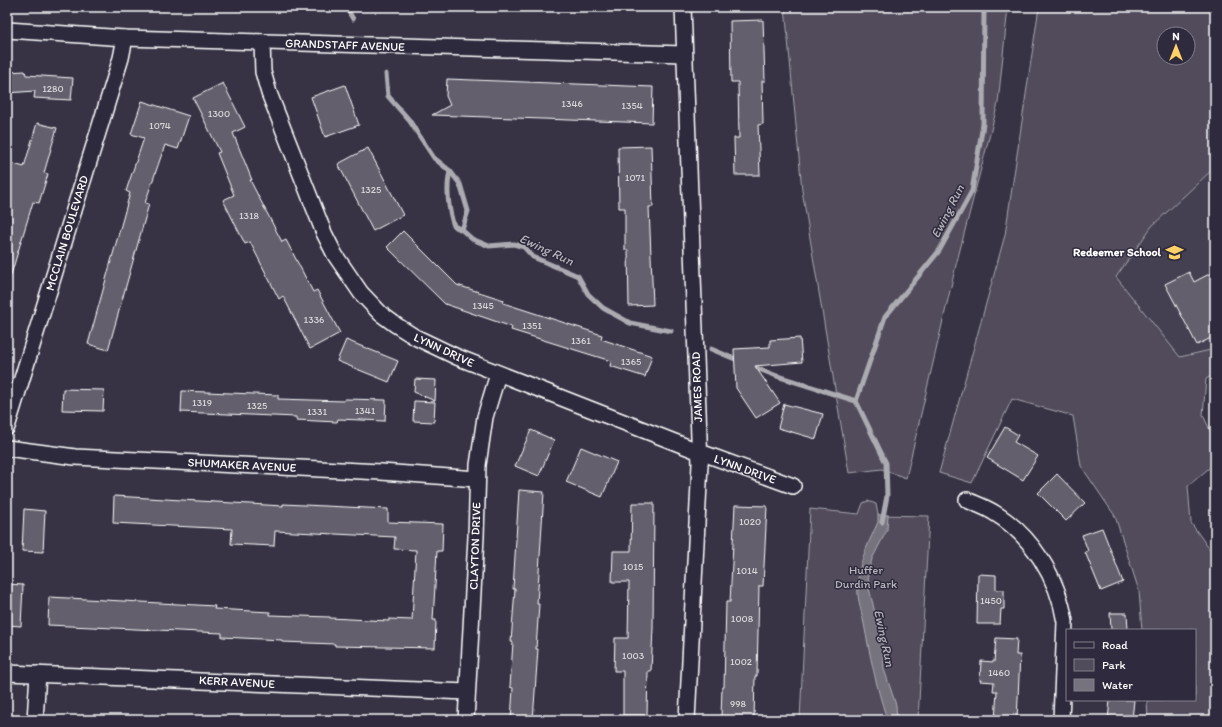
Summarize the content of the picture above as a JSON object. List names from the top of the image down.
{
  "streets": {
    "street": [
      "GRANDSTAFF AVENUE",
      "MCCLAIN BOULEVARD",
      "LYNN DRIVE",
      "JAMES ROAD",
      "SHUMAKER AVENUE",
      "CLAYTON DRIVE",
      "KERR AVENUE"
    ]
  },
  "crossings": [
    ["GRANDSTAFF AVENUE", "MCCLAIN BOULEVARD"],
    ["GRANDSTAFF AVENUE", "LYNN DRIVE"],
    ["GRANDSTAFF AVENUE", "JAMES ROAD"],
    ["LYNN DRIVE", "JAMES ROAD"],
    ["LYNN DRIVE", "CLAYTON DRIVE"],
    ["SHUMAKER AVENUE", "CLAYTON DRIVE"],
    ["CLAYTON DRIVE", "KERR AVENUE"]
  ],
  "water": ["Ewing Run"],
  "parks": ["Huffer Durdin Park"],
  "places": {
    "school or university": ["Redeemer School"]
  },
  "house_numbers": [
    "1280",
    "1346",
    "1354",
    "1300",
    "1074",
    "1071",
    "1325",
    "1318",
    "1345",
    "1336",
    "1351",
    "1361",
    "1365",
    "1319",
    "1325",
    "1341",
    "1331",
    "1020",
    "1015",
    "1014",
    "1450",
    "1008",
    "1003",
    "1002",
    "1460",
    "998"
  ],
  "legend": ["Road", "Park", "Water"],
  "north": "top"
}
